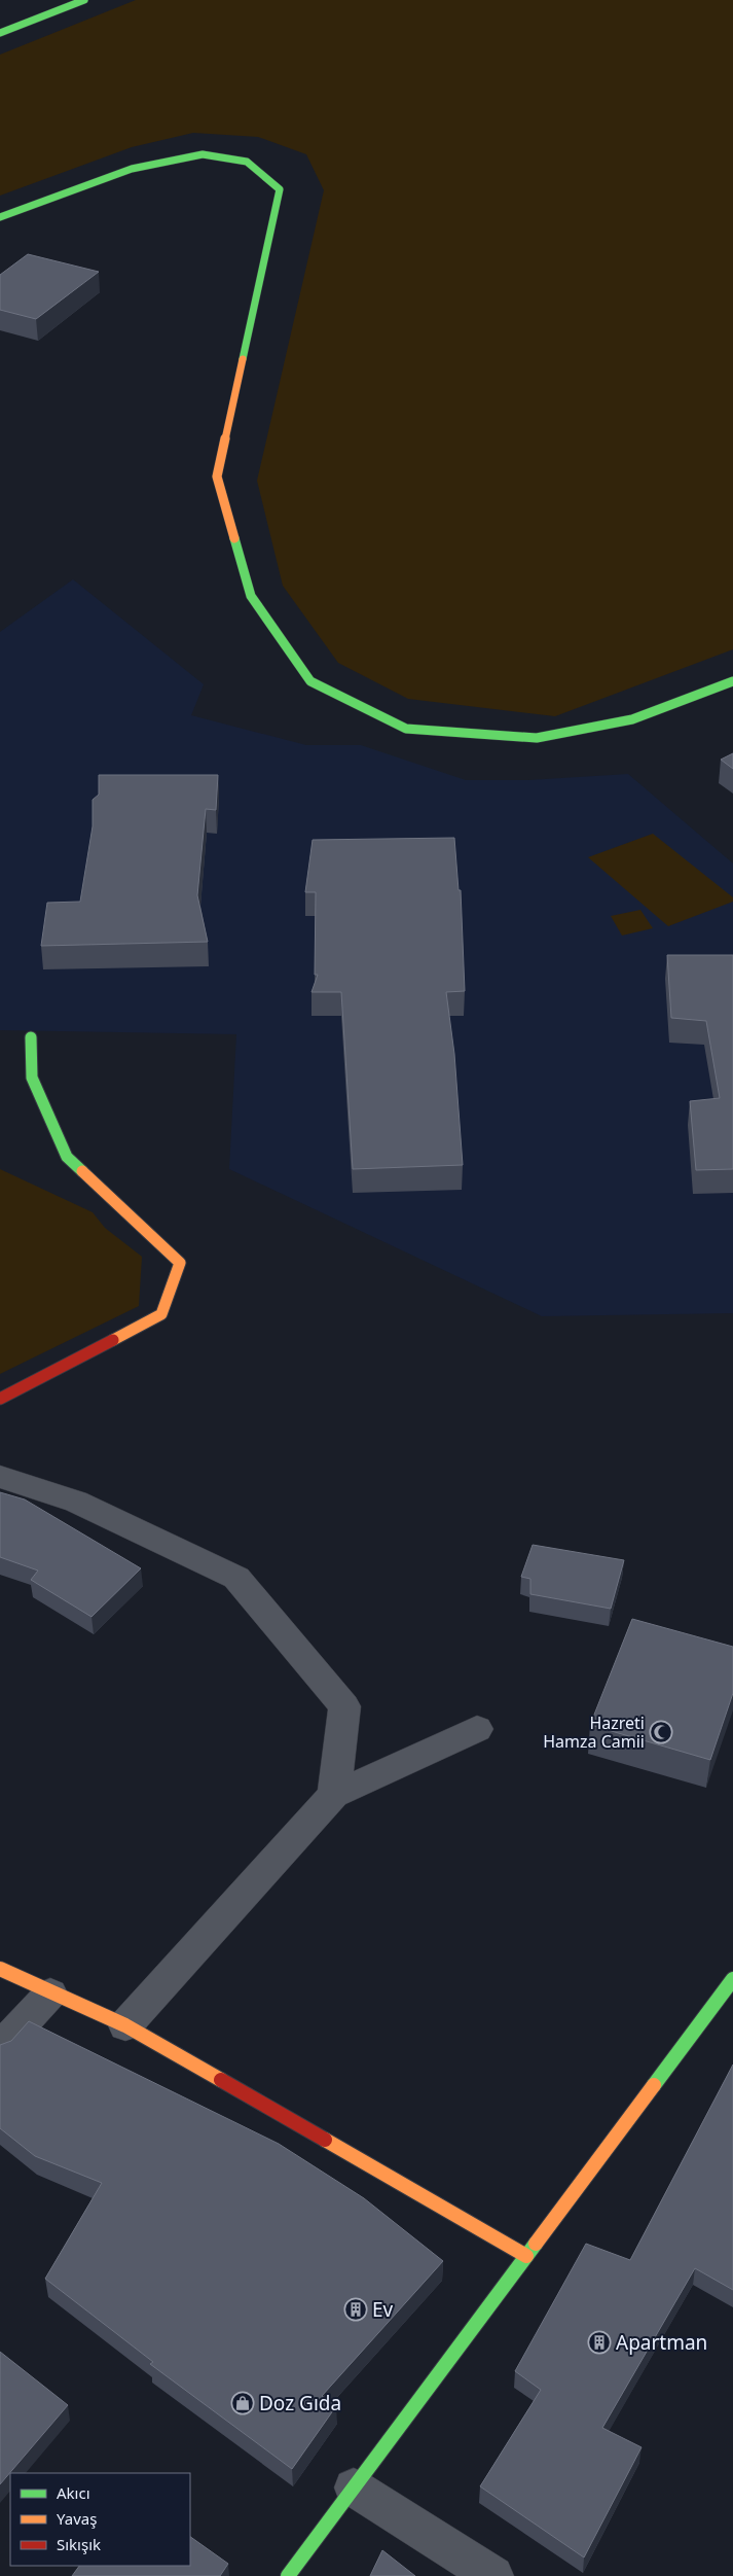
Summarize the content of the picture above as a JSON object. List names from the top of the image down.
{
  "places": {
    "mosque": ["Hazreti Hamza Camii"],
    "building": ["Ev", "Apartman"],
    "shop": ["Doz Gıda"]
  },
  "legend": ["Akıcı", "Yavaş", "Sıkışık"]
}
